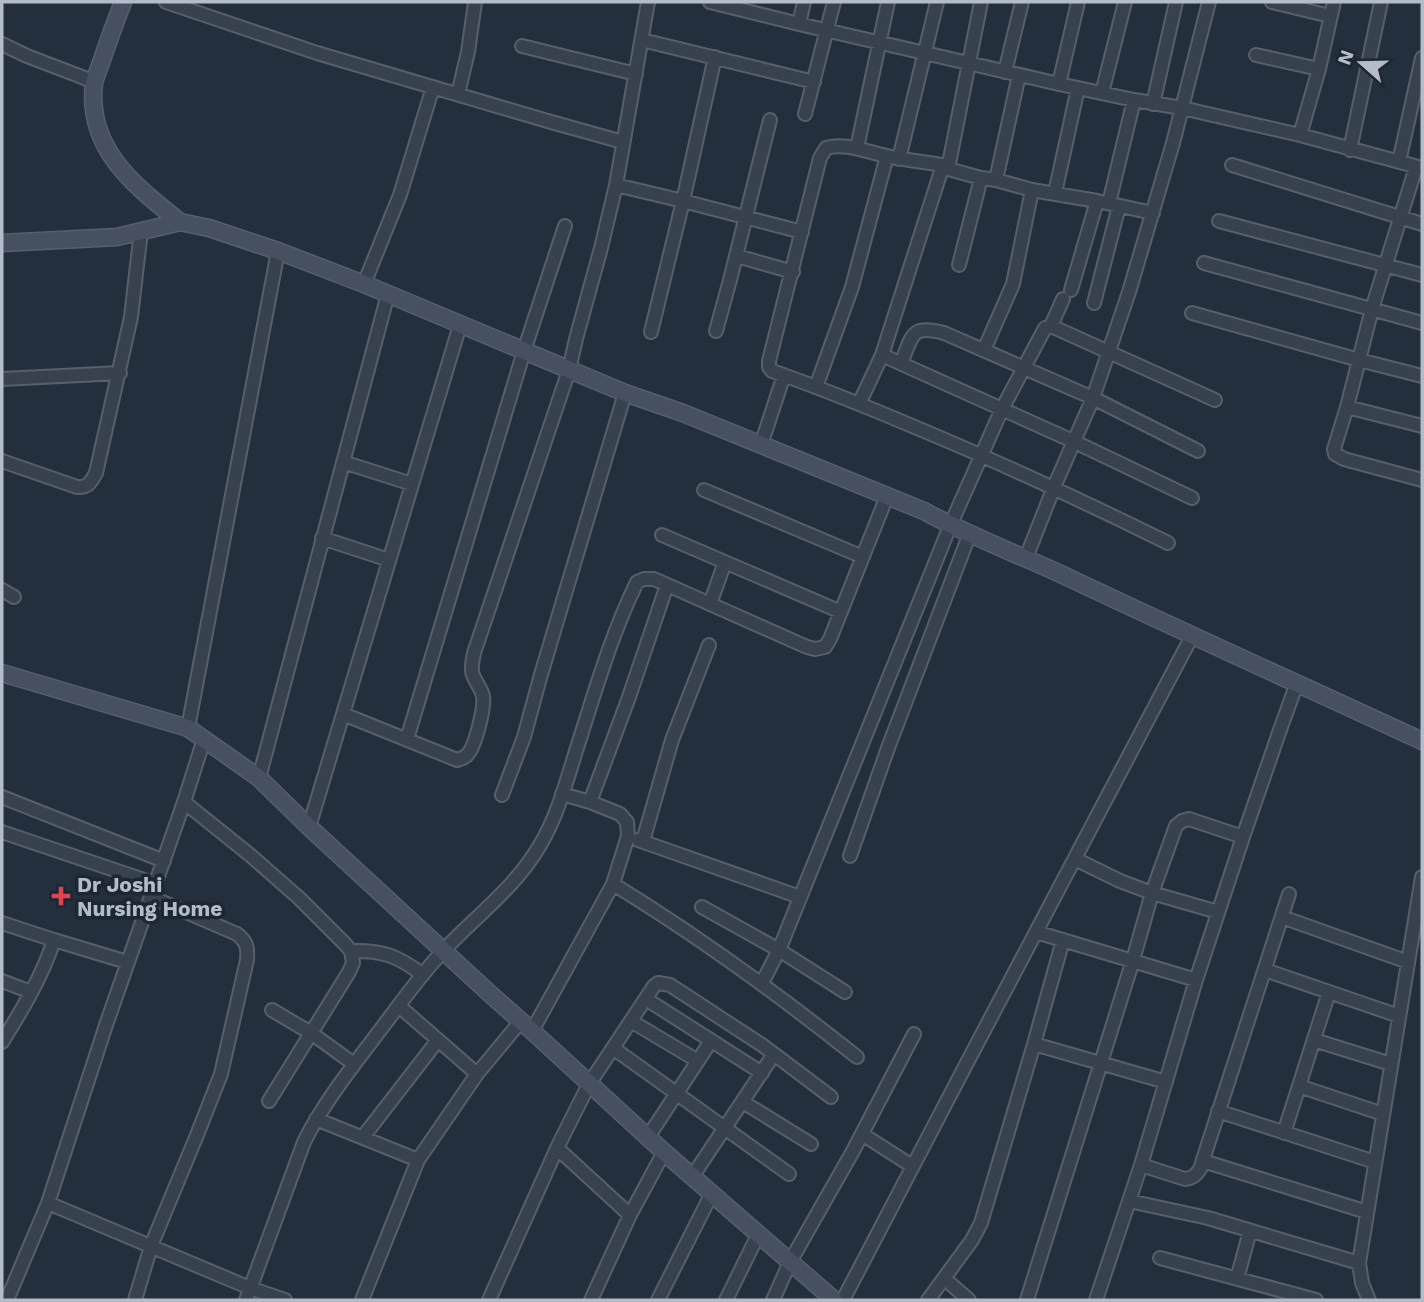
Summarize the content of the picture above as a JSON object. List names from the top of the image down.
{
  "places": {
    "health": ["Dr Joshi Nursing Home"]
  },
  "north": "left"
}
